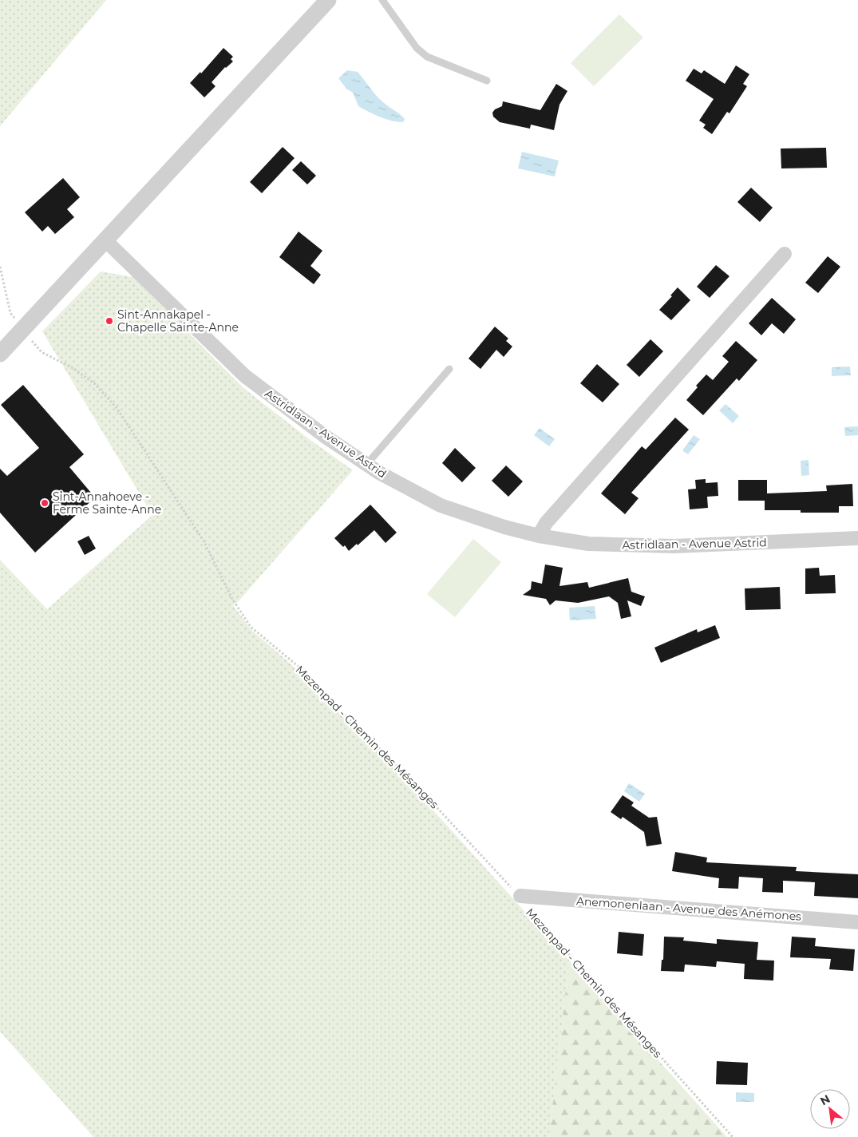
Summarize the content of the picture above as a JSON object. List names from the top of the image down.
{
  "streets": {
    "street": ["Astridlaan - Avenue Astrid", "Anemonenlaan - Avenue des Anémones"],
    "path": ["Mezenpad - Chemin des Mésanges"]
  },
  "crossings": [
    ["Mezenpad - Chemin des Mésanges", "Anemonenlaan - Avenue des Anémones"]
  ],
  "places": ["Sint-Annakapel - Chapelle Sainte-Anne", "Sint-Annahoeve - Ferme Sainte-Anne"],
  "north": "top left"
}
